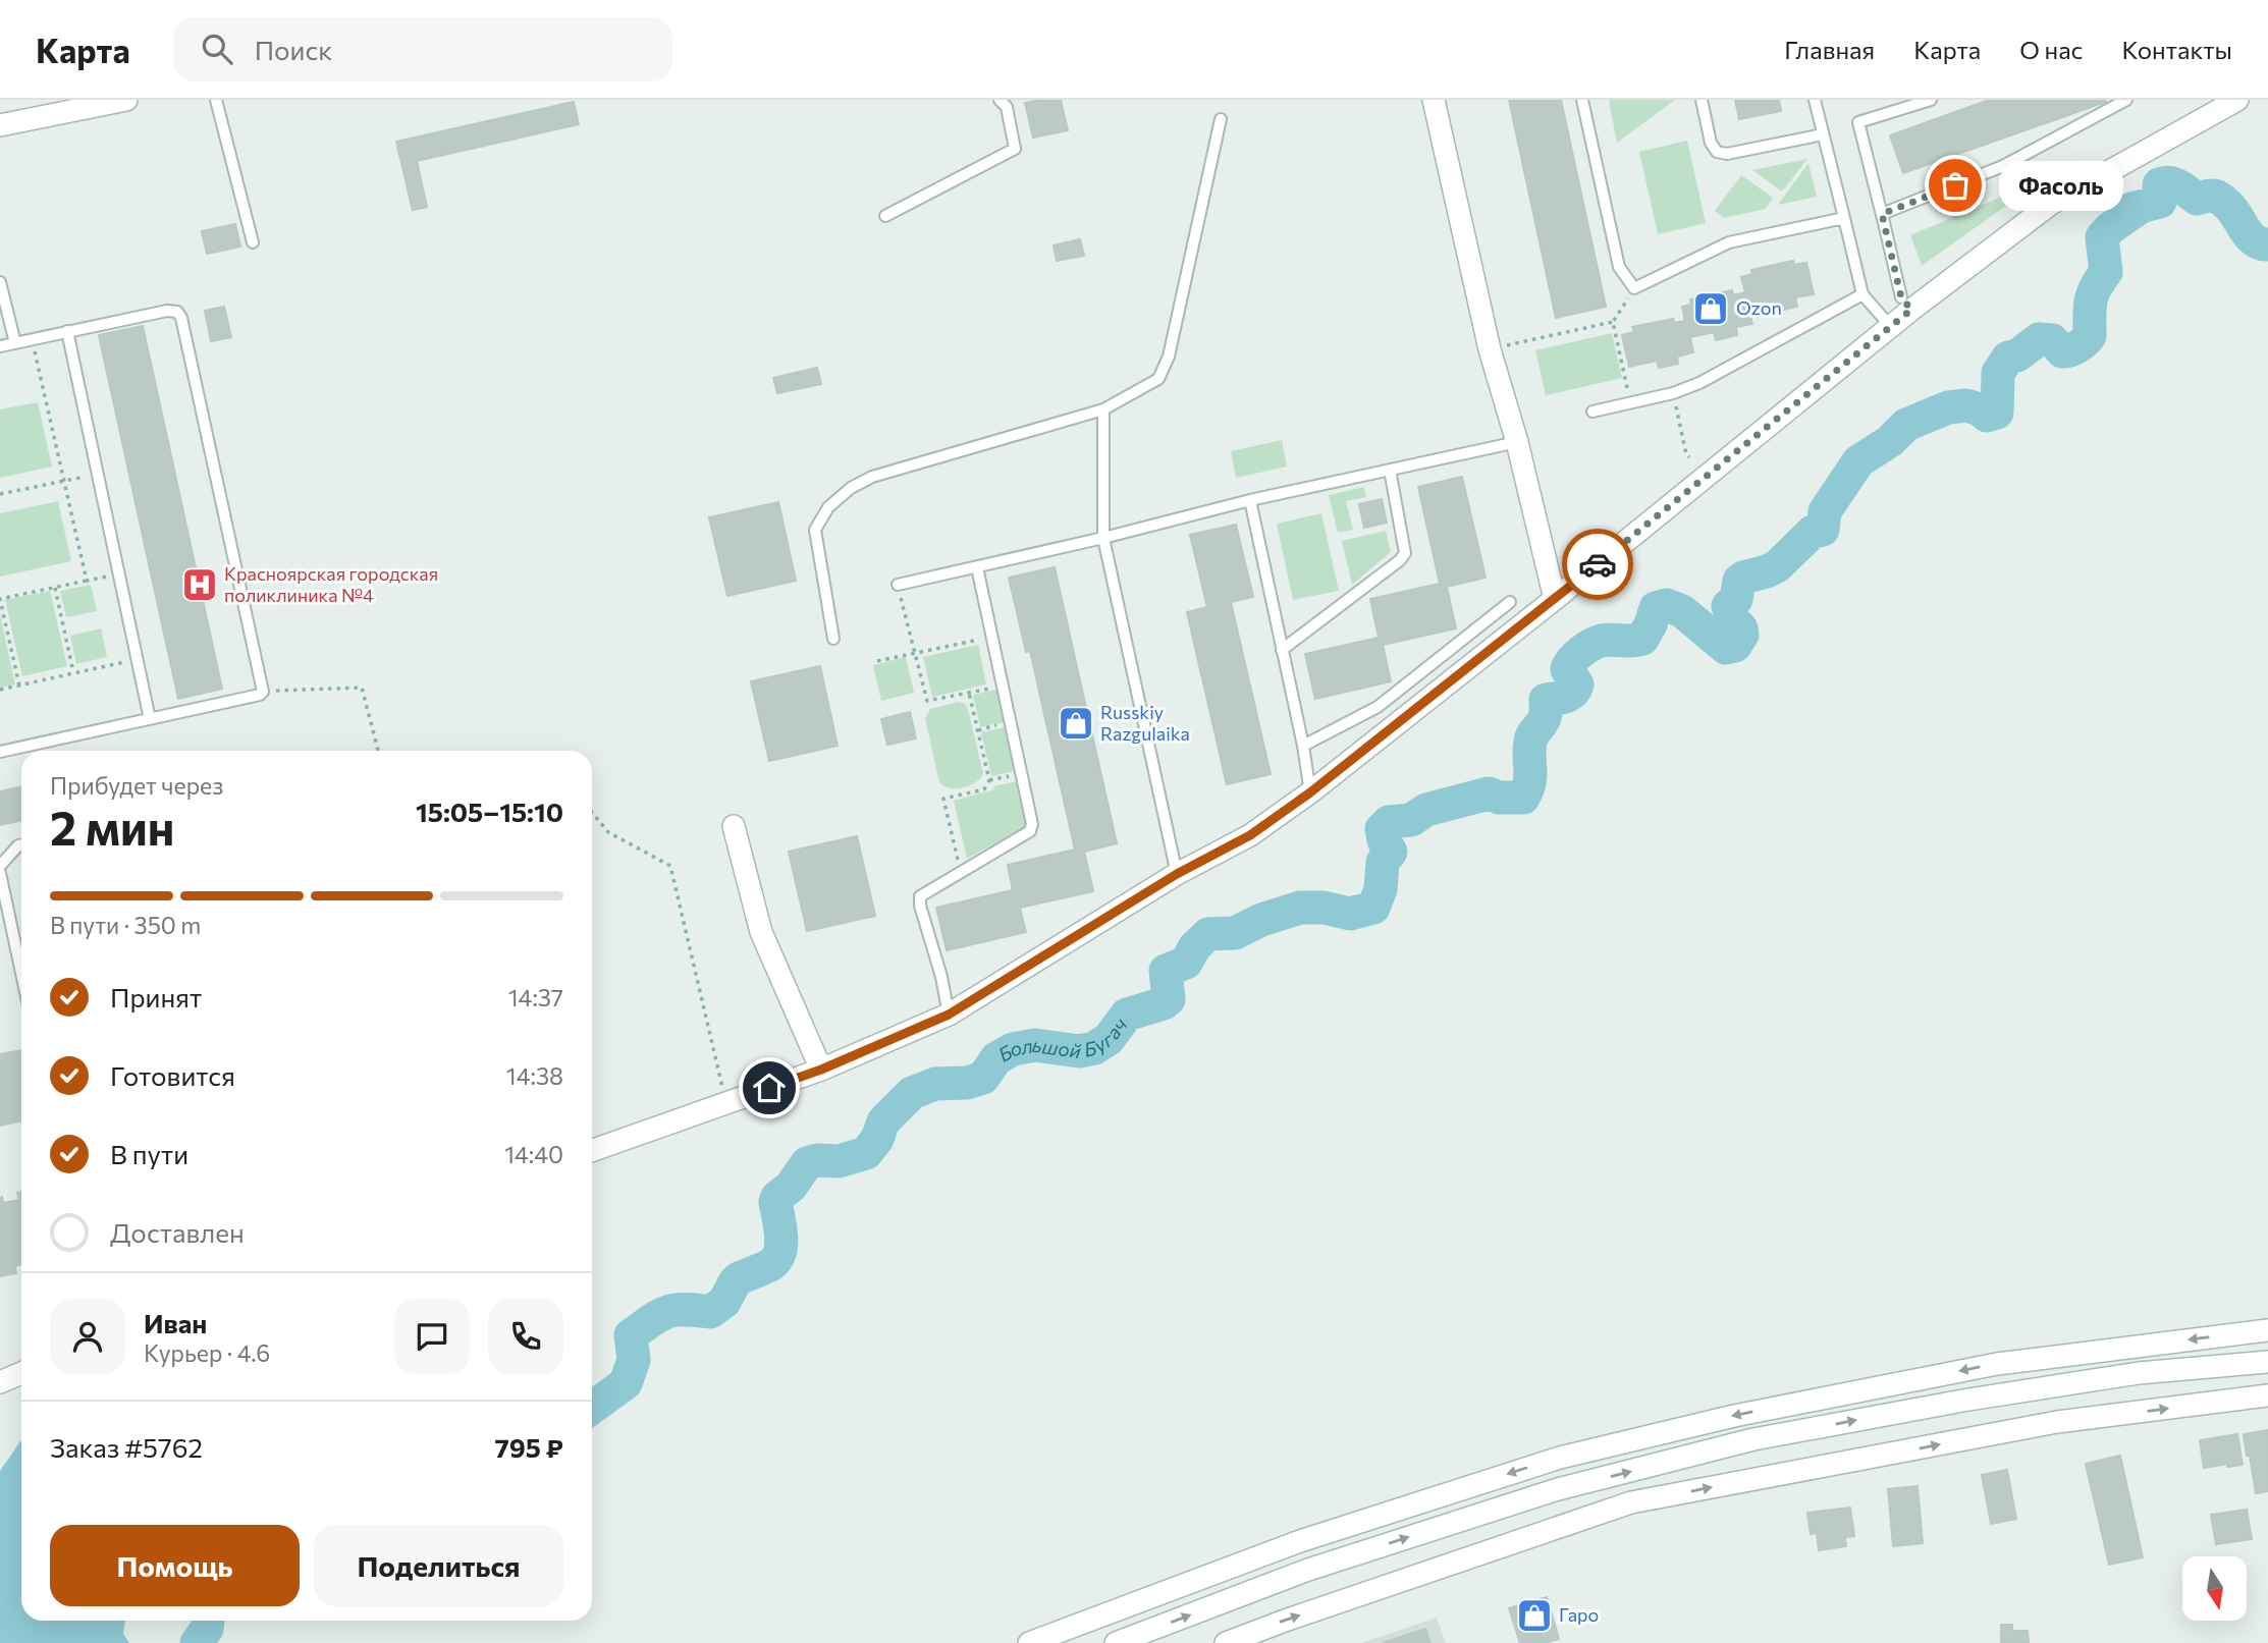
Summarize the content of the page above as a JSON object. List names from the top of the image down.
{
  "water": ["Большой Бугач"],
  "places": {
    "other": ["Фасоль"],
    "shop": ["Ozon", "Russkiy Razgulaika", "Гаро"],
    "hospital": ["Красноярская городская поликлиника №4"]
  },
  "north": "bottom",
  "page": {
    "header": "Карта",
    "search": "Поиск",
    "nav": [
      "Главная",
      "Карта",
      "О нас",
      "Контакты"
    ],
    "bubble": "Фасоль",
    "heading": ["2 мин", "Прибудет через", "15:05–15:10"],
    "panel": [
      "Иван",
      "Курьер · 4.6",
      "Заказ #5762",
      "795 ₽"
    ],
    "bar": "В пути · 350 m",
    "list": [
      ["Принят", "14:37"],
      ["Готовится", "14:38"],
      ["В пути", "14:40"],
      "Доставлен"
    ],
    "buttons": ["Помощь", "Поделиться"]
  }
}
